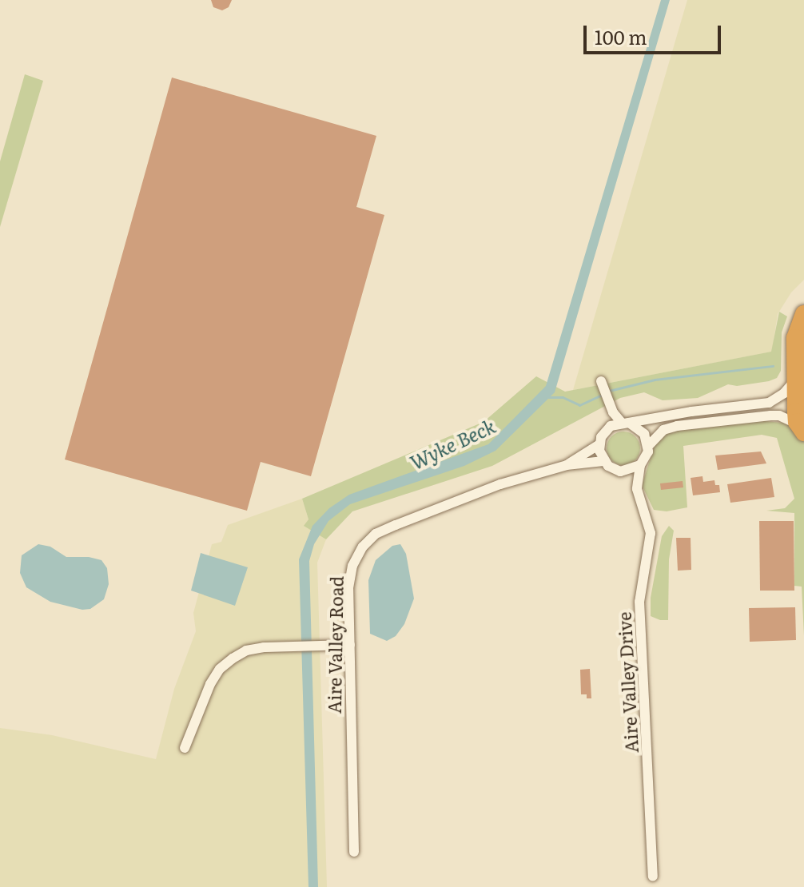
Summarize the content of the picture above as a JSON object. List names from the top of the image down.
{
  "streets": {
    "street": ["Aire Valley Road", "Aire Valley Drive"]
  },
  "crossings": [
    ["Aire Valley Road", "Aire Valley Drive"]
  ],
  "water": ["Wyke Beck"],
  "scale_bar": "100 m"
}
